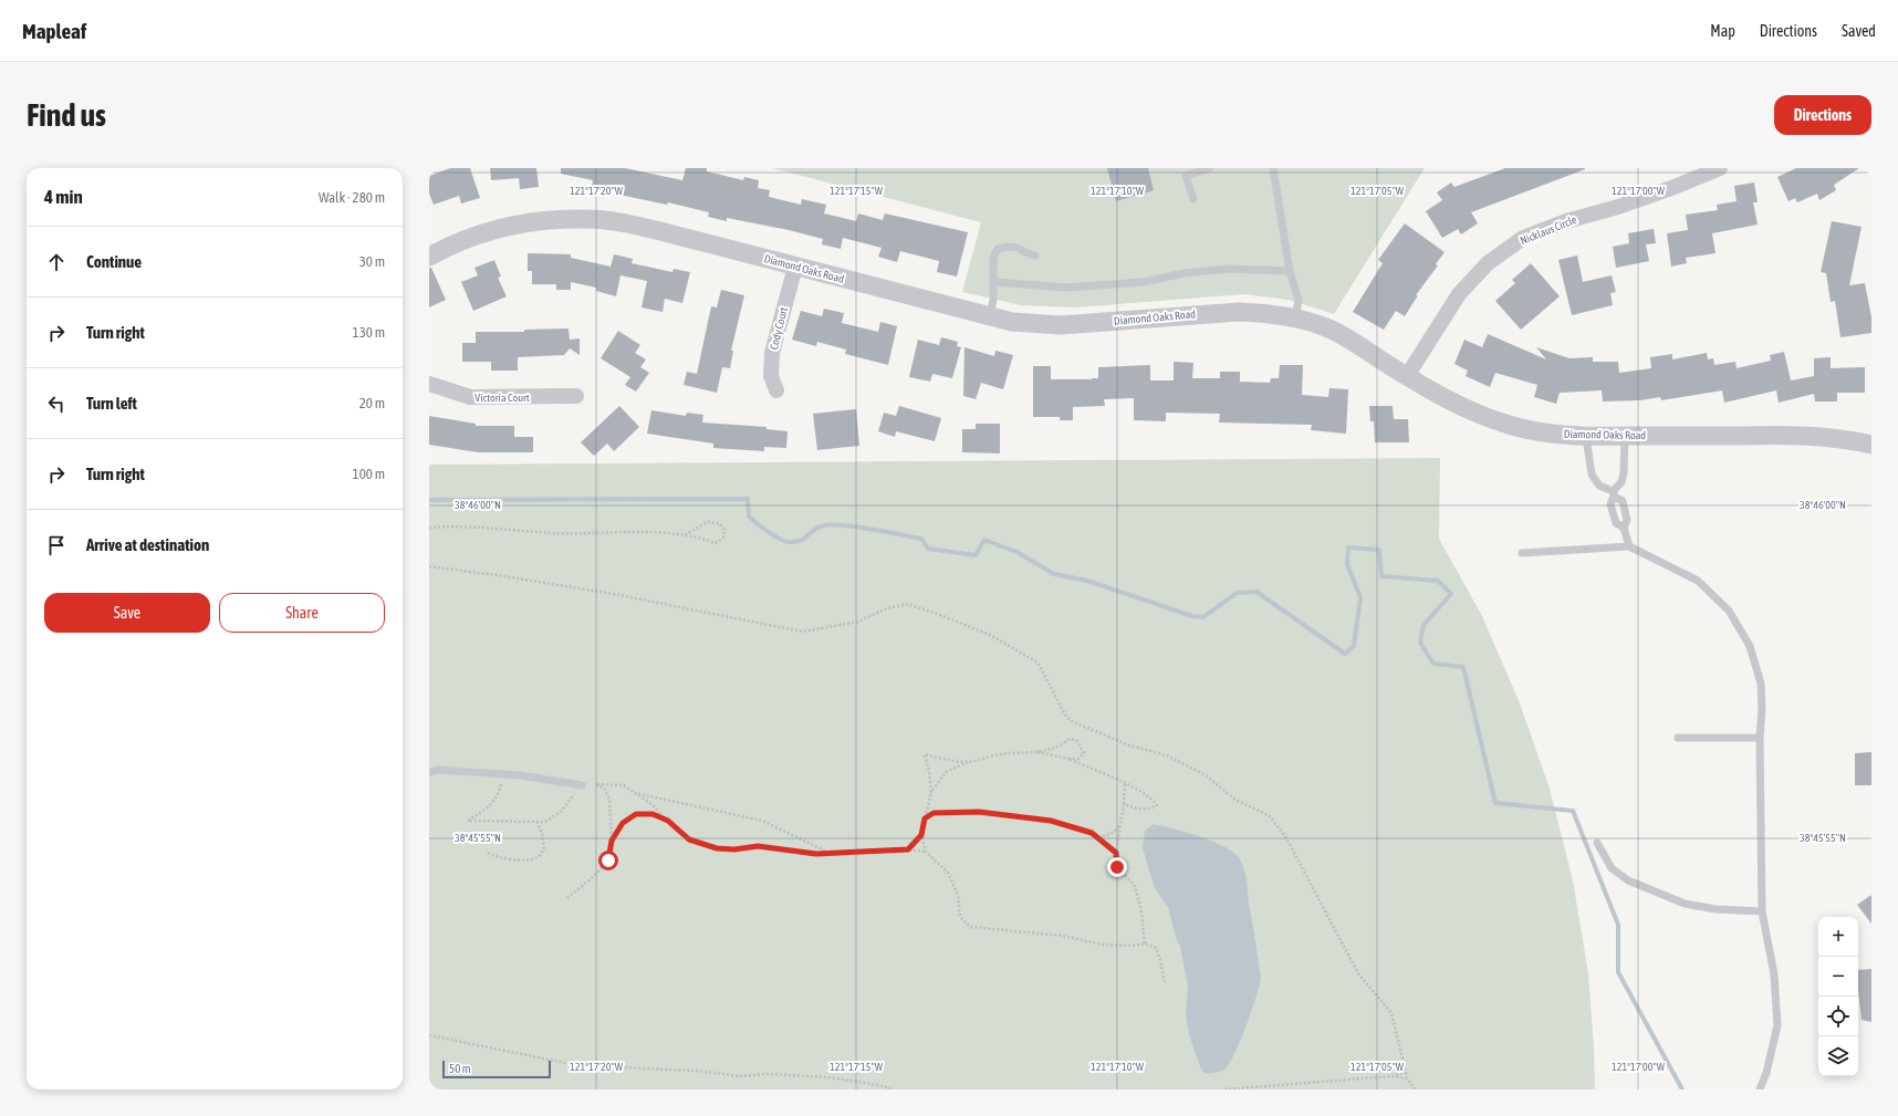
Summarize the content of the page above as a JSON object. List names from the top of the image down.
{
  "streets": {
    "street": [
      "Nicklaus Circle",
      "Diamond Oaks Road",
      "Cody Court",
      "Victoria Court"
    ]
  },
  "crossings": [
    ["Nicklaus Circle", "Diamond Oaks Road"],
    ["Diamond Oaks Road", "Cody Court"]
  ],
  "scale_bar": "50 m",
  "page": {
    "header": "Mapleaf",
    "nav": ["Map", "Directions", "Saved"],
    "buttons": [
      "Directions",
      ["Save", "Share"]
    ],
    "title": "Find us",
    "heading": ["4 min", "Walk · 280 m"],
    "list": [
      ["Continue", "30 m"],
      ["Turn right", "130 m"],
      ["Turn left", "20 m"],
      ["Turn right", "100 m"],
      "Arrive at destination"
    ],
    "map_buttons": ["+", "−"],
    "scale": "50 m"
  },
  "coordinates": [
    "121°17'20\"W",
    "121°17'15\"W",
    "121°17'10\"W",
    "121°17'05\"W",
    "121°17'00\"W",
    "38°46'00\"N",
    "38°45'55\"N"
  ]
}
